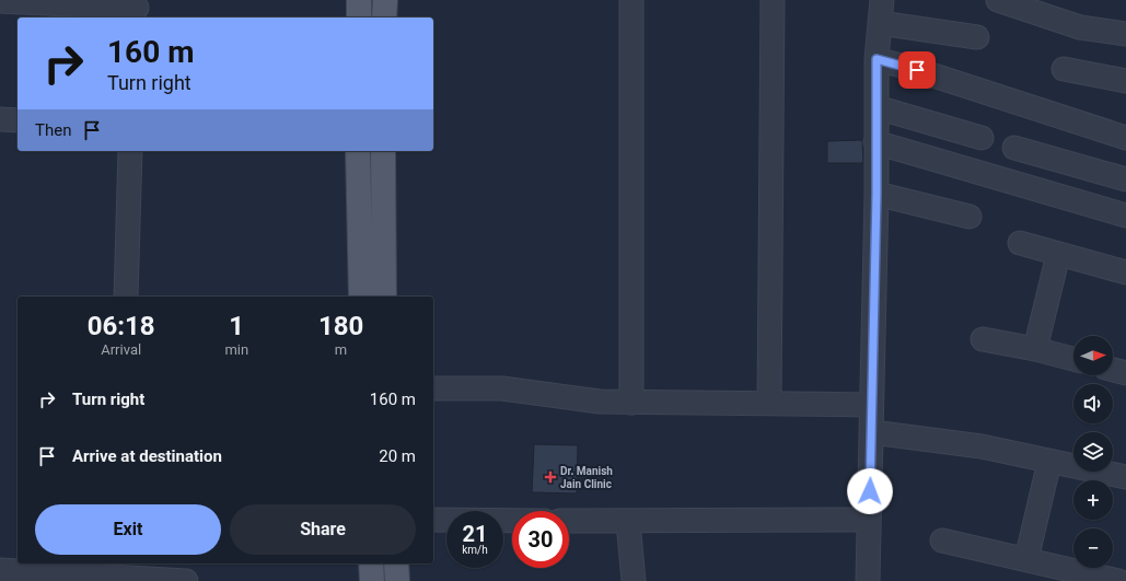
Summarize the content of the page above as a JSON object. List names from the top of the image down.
{
  "places": {
    "health": ["Dr. Manish Jain Clinic"]
  },
  "north": "right",
  "page": {
    "turn": ["160 m", "Turn right"],
    "then": "Then",
    "eta": [
      "06:18",
      "Arrival",
      "1",
      "min",
      "180",
      "m"
    ],
    "map_buttons": ["+", "−"],
    "list": [
      {
        "name": "Turn right",
        "value": "160 m"
      },
      {
        "name": "Arrive at destination",
        "value": "20 m"
      }
    ],
    "buttons": ["Exit", "Share"],
    "speed": "21 km/h",
    "limit": "30"
  }
}
